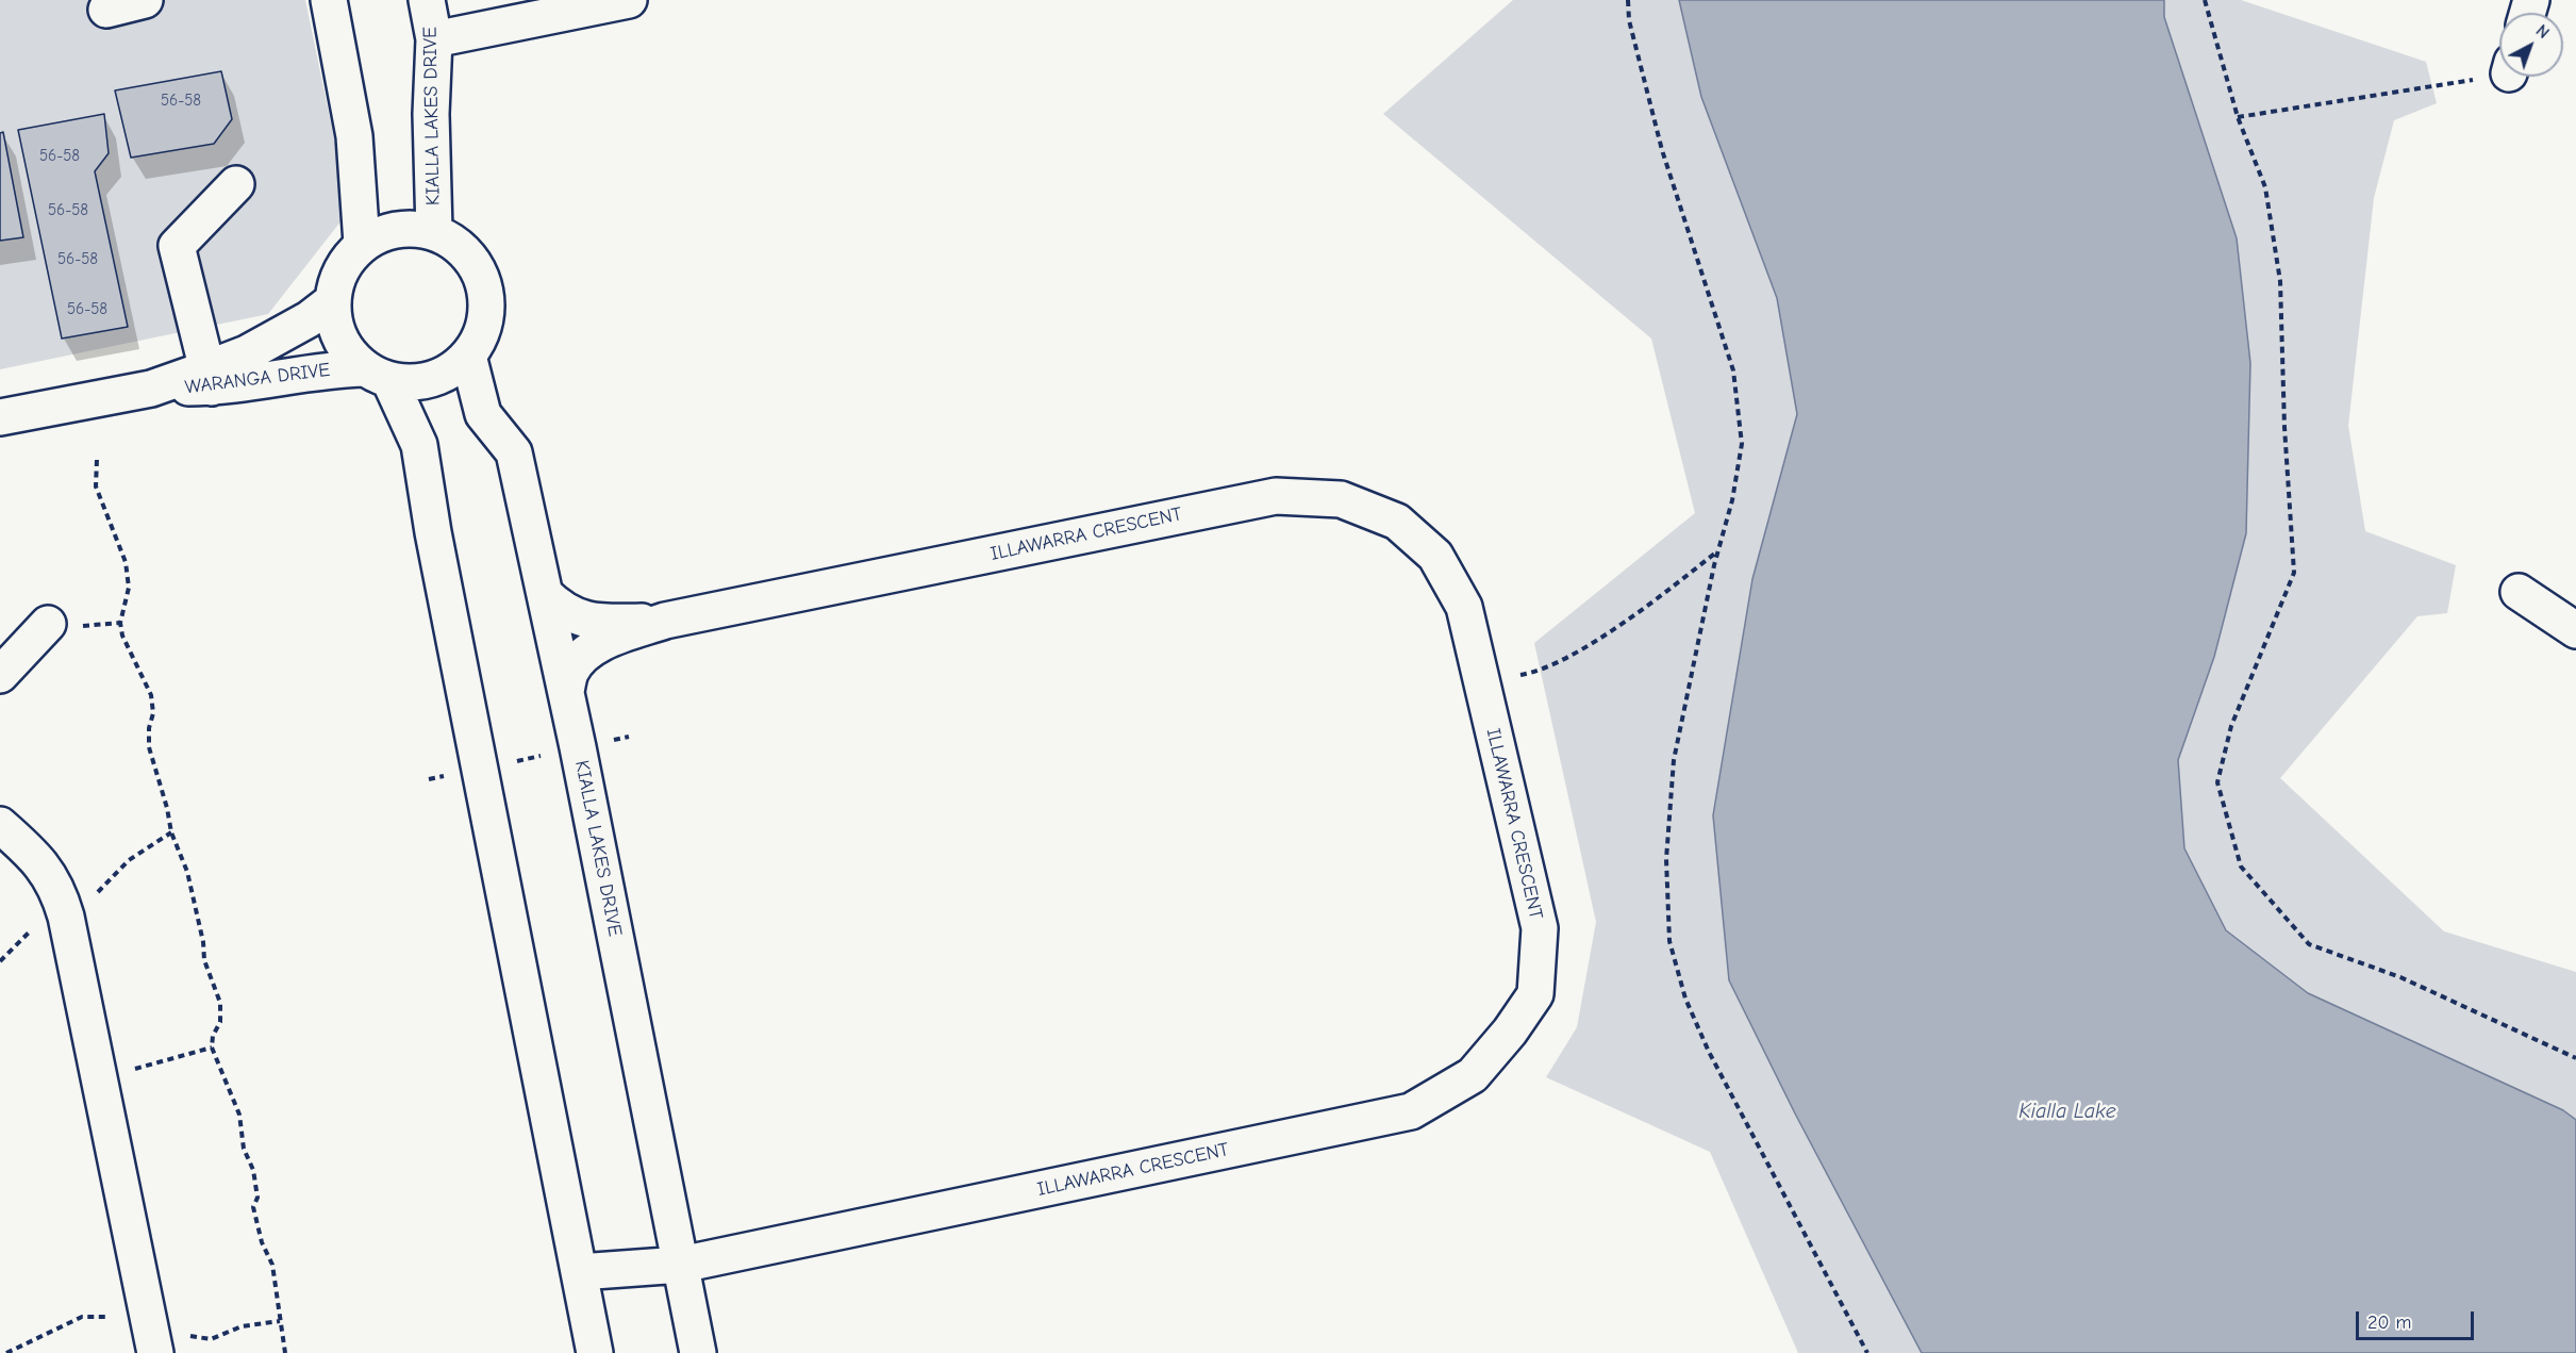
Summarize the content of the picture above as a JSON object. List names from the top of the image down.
{
  "streets": {
    "street": ["KIALLA LAKES DRIVE", "WARANGA DRIVE", "ILLAWARRA CRESCENT"]
  },
  "crossings": [
    ["KIALLA LAKES DRIVE", "WARANGA DRIVE"],
    ["KIALLA LAKES DRIVE", "ILLAWARRA CRESCENT"]
  ],
  "water": ["Kialla Lake"],
  "house_numbers": [
    "56-58",
    "56-58",
    "56-58",
    "56-58",
    "56-58"
  ],
  "scale_bar": "20 m",
  "north": "top right"
}
